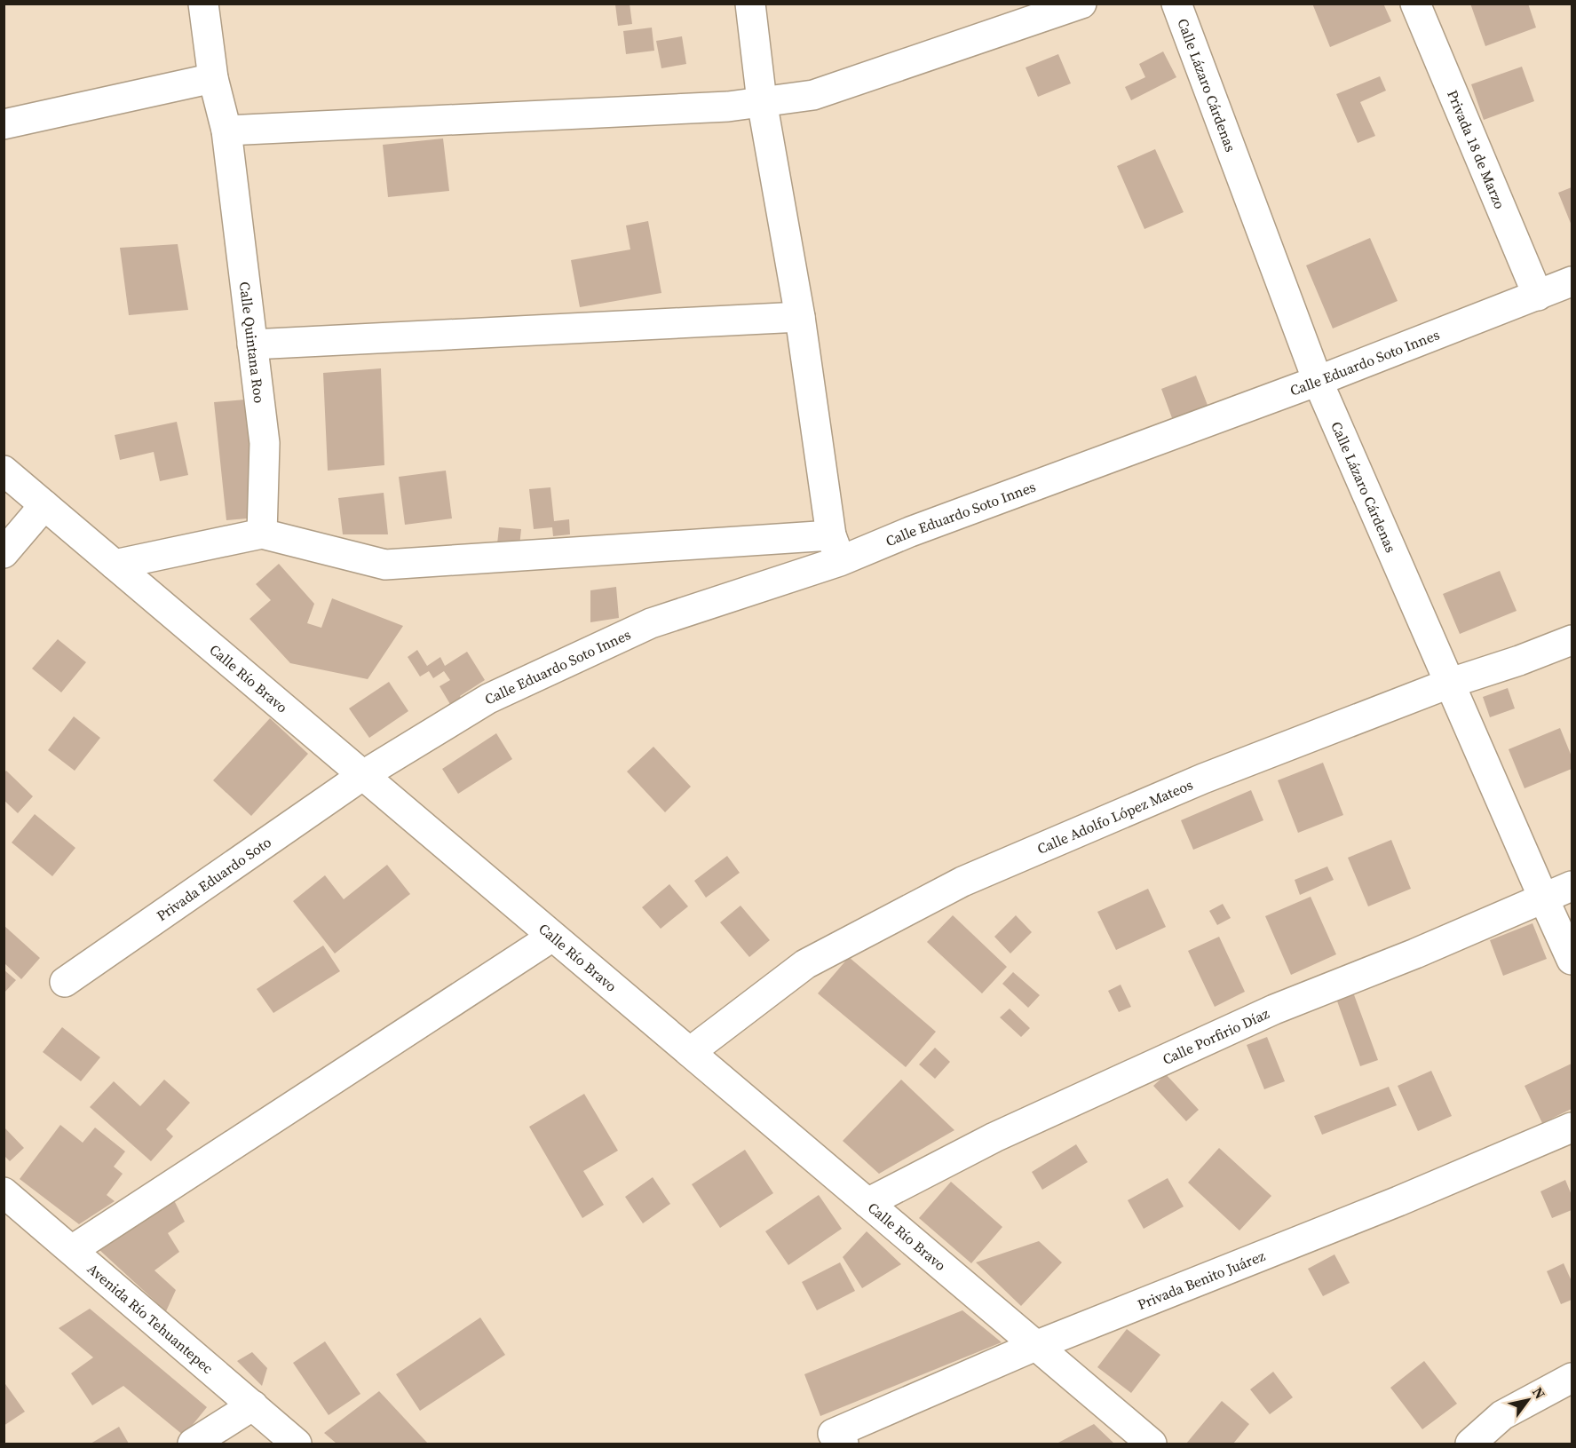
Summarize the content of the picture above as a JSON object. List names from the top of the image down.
{
  "streets": {
    "street": [
      "Calle Lázaro Cárdenas",
      "Privada 18 de Marzo",
      "Calle Quintana Roo",
      "Calle Eduardo Soto Innes",
      "Calle Río Bravo",
      "Calle Adolfo López Mateos",
      "Privada Eduardo Soto",
      "Calle Porfirio Díaz",
      "Privada Benito Juárez",
      "Avenida Río Tehuantepec"
    ]
  },
  "crossings": [
    ["Calle Lázaro Cárdenas", "Calle Eduardo Soto Innes"],
    ["Calle Lázaro Cárdenas", "Calle Adolfo López Mateos"],
    ["Calle Lázaro Cárdenas", "Calle Porfirio Díaz"],
    ["Privada 18 de Marzo", "Calle Eduardo Soto Innes"],
    ["Calle Eduardo Soto Innes", "Calle Río Bravo"],
    ["Calle Eduardo Soto Innes", "Privada Eduardo Soto"],
    ["Calle Río Bravo", "Calle Adolfo López Mateos"],
    ["Calle Río Bravo", "Privada Eduardo Soto"],
    ["Calle Río Bravo", "Calle Porfirio Díaz"],
    ["Calle Río Bravo", "Privada Benito Juárez"]
  ],
  "north": "top right"
}
